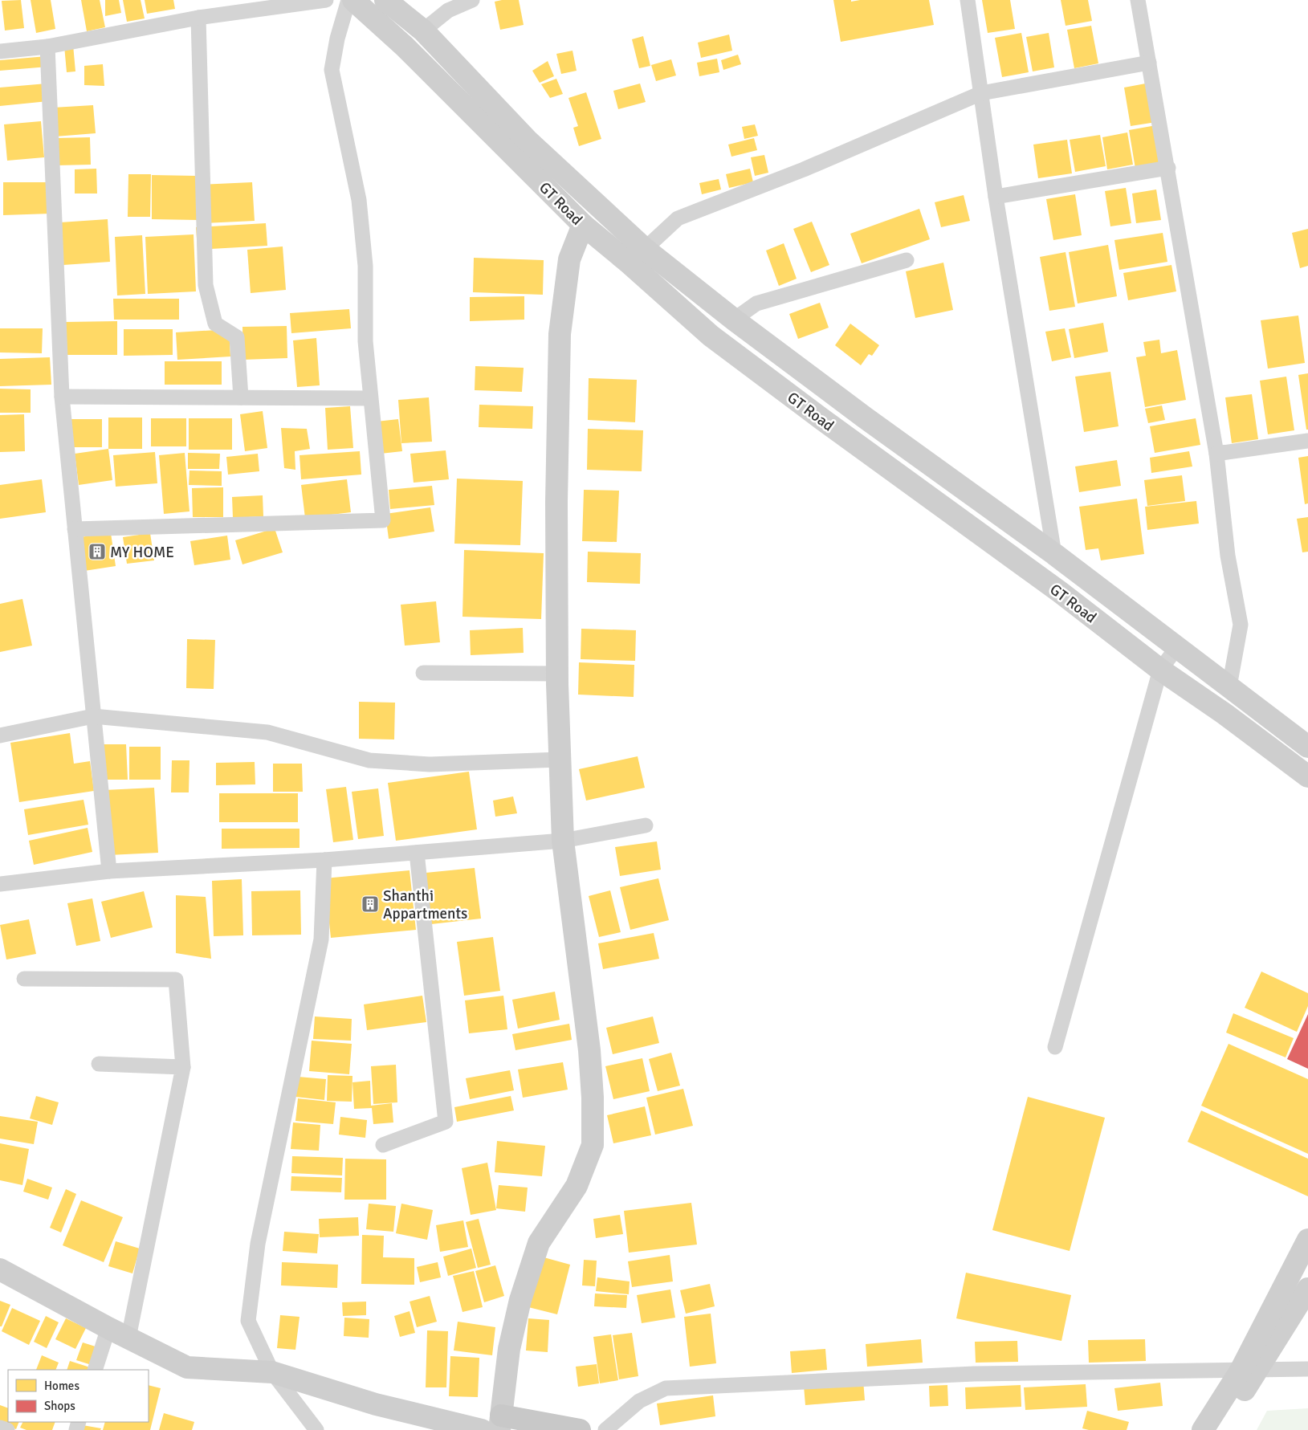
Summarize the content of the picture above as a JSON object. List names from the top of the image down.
{
  "streets": {
    "main road": ["GT Road"]
  },
  "places": {
    "building": ["MY HOME", "Shanthi Appartments"]
  },
  "legend": ["Homes", "Shops"]
}
